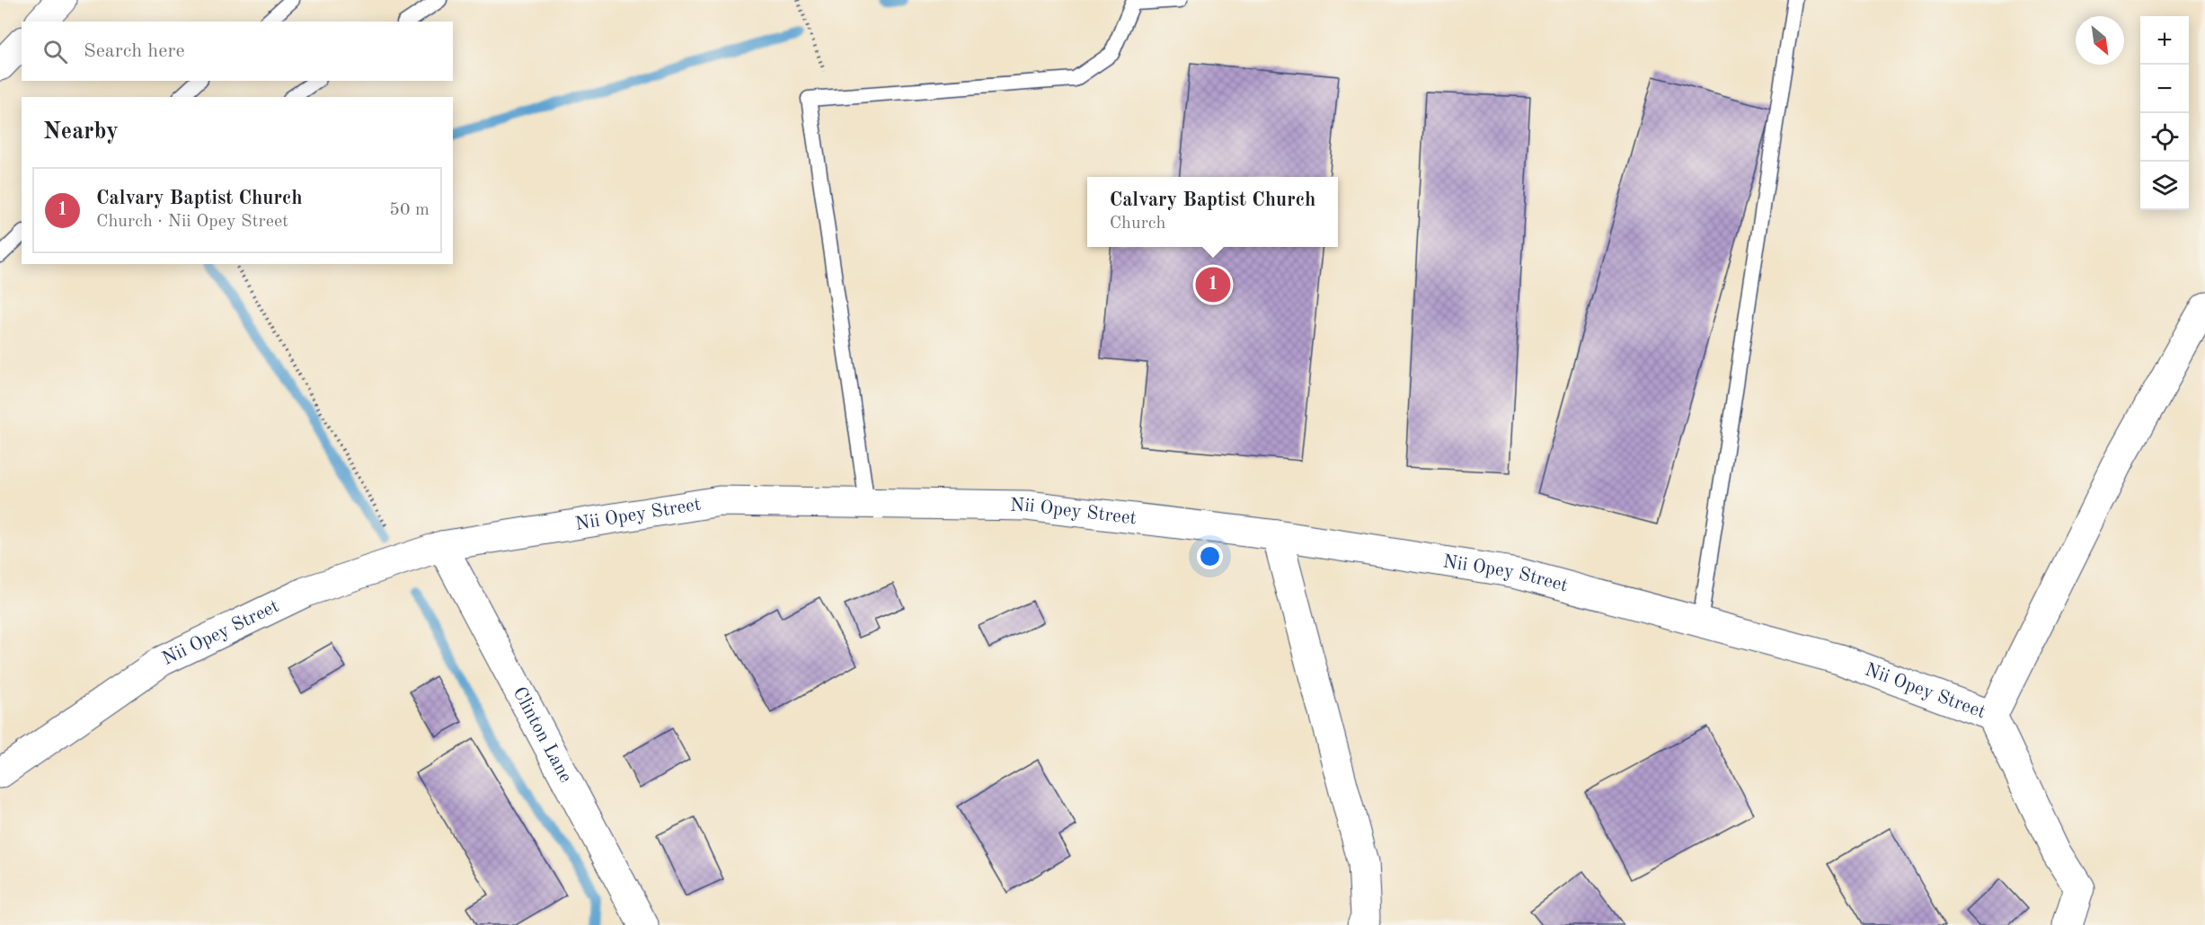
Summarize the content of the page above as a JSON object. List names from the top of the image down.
{
  "streets": {
    "main road": ["Nii Opey Street", "Clinton Lane"]
  },
  "crossings": [
    ["Nii Opey Street", "Clinton Lane"]
  ],
  "north": "bottom right",
  "page": {
    "map_buttons": ["+", "−"],
    "search": "Search here",
    "heading": "Nearby",
    "list": [
      {
        "mark": "1",
        "name": "Calvary Baptist Church",
        "note": "Church · Nii Opey Street",
        "value": "50 m"
      }
    ],
    "popup": ["Calvary Baptist Church", "Church"],
    "pins": "1"
  }
}
